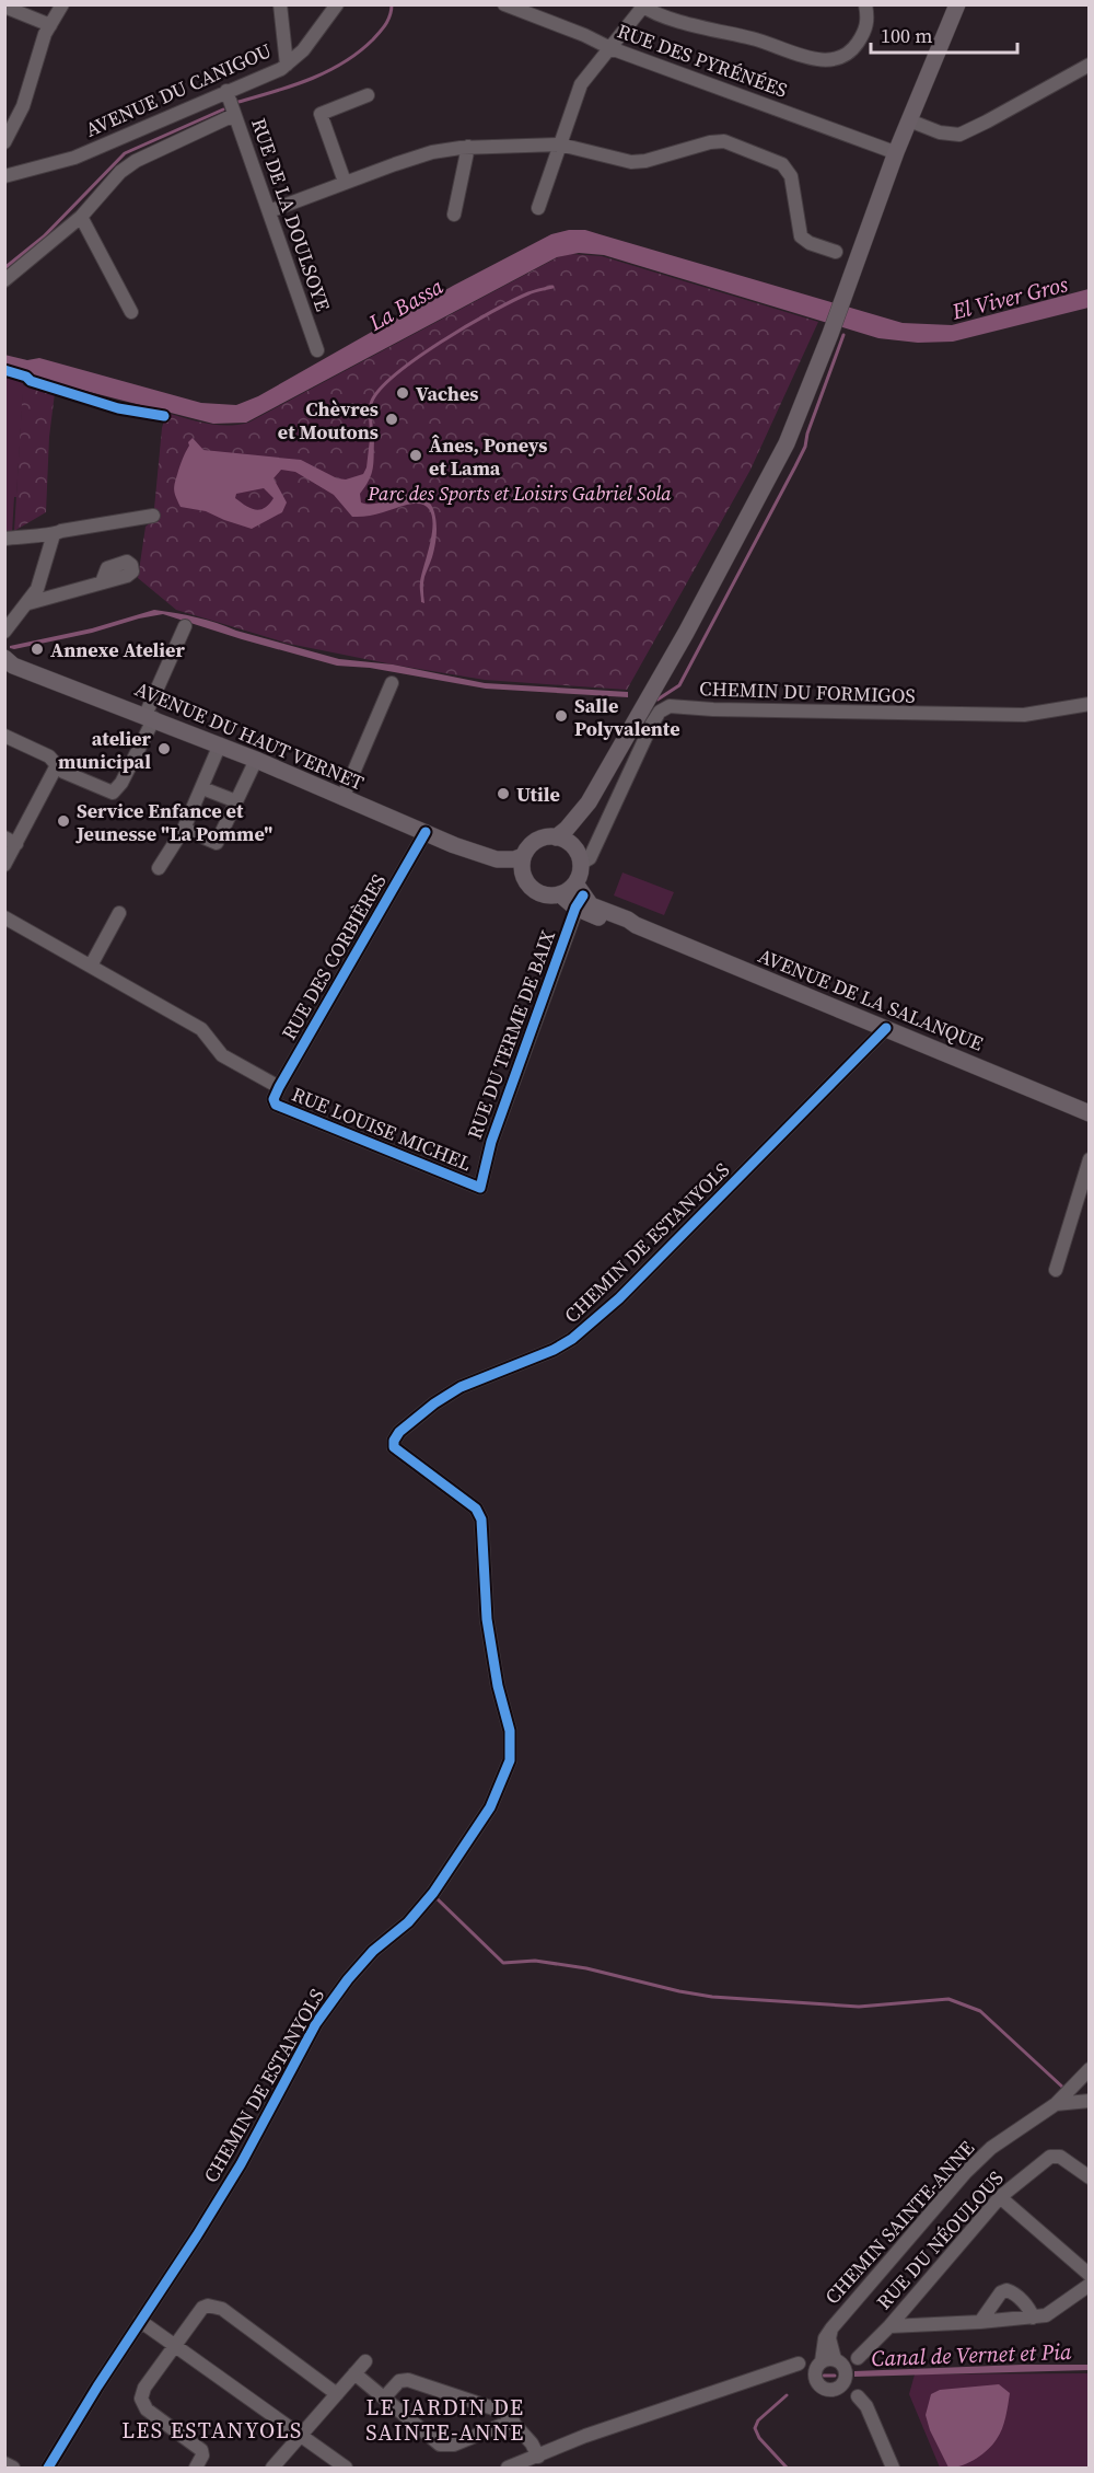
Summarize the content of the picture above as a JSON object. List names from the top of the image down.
{
  "streets": {
    "main road": ["AVENUE DU HAUT VERNET", "AVENUE DE LA SALANQUE"],
    "street": [
      "RUE DES PYRÉNÉES",
      "AVENUE DU CANIGOU",
      "RUE DE LA DOULSOYE",
      "CHEMIN DU FORMIGOS",
      "RUE DES CORBIÈRES",
      "RUE DU TERME DE BAIX",
      "RUE LOUISE MICHEL",
      "CHEMIN DE ESTANYOLS",
      "CHEMIN SAINTE-ANNE",
      "RUE DU NÉOULOUS"
    ]
  },
  "crossings": [
    ["AVENUE DU CANIGOU", "RUE DE LA DOULSOYE"],
    ["CHEMIN DU FORMIGOS", "AVENUE DU HAUT VERNET"],
    ["CHEMIN DU FORMIGOS", "AVENUE DE LA SALANQUE"],
    ["CHEMIN DU FORMIGOS", "RUE DU TERME DE BAIX"],
    ["AVENUE DU HAUT VERNET", "RUE DES CORBIÈRES"],
    ["AVENUE DU HAUT VERNET", "AVENUE DE LA SALANQUE"],
    ["AVENUE DU HAUT VERNET", "RUE DU TERME DE BAIX"],
    ["RUE DES CORBIÈRES", "RUE LOUISE MICHEL"],
    ["AVENUE DE LA SALANQUE", "RUE DU TERME DE BAIX"],
    ["AVENUE DE LA SALANQUE", "CHEMIN DE ESTANYOLS"],
    ["RUE DU TERME DE BAIX", "RUE LOUISE MICHEL"],
    ["CHEMIN SAINTE-ANNE", "RUE DU NÉOULOUS"]
  ],
  "districts": ["LE JARDIN DE SAINTE-ANNE", "LES ESTANYOLS"],
  "water": ["El Viver Gros", "La Bassa", "Canal de Vernet et Pia"],
  "parks": ["Parc des Sports et Loisirs Gabriel Sola"],
  "places": [
    "Vaches",
    "Chèvres et Moutons",
    "Ânes, Poneys et Lama",
    "Annexe Atelier",
    "Salle Polyvalente",
    "atelier municipal",
    "Utile",
    "Service Enfance et Jeunesse \"La Pomme\""
  ],
  "scale_bar": "100 m"
}
